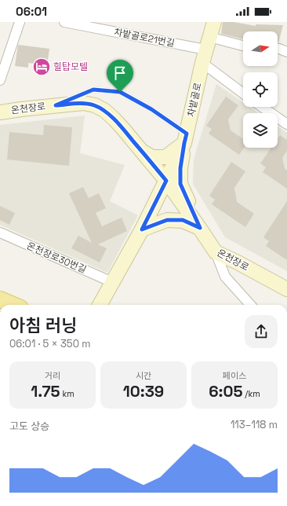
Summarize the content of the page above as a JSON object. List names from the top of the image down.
{
  "streets": {
    "street": [
      "차밭골로21번길",
      "차밭골로",
      "온천장로",
      "온천장로30번길"
    ]
  },
  "crossings": [
    ["차밭골로21번길", "차밭골로"],
    ["차밭골로", "온천장로"],
    ["차밭골로", "온천장로30번길"]
  ],
  "places": {
    "hotel": ["힐탑모텔"]
  },
  "north": "right",
  "page": {
    "status": "06:01",
    "heading": ["아침 러닝", "06:01 · 5 × 350 m"],
    "stats": [
      ["거리", "1.75 km"],
      ["시간", "10:39"],
      ["페이스", "6:05 /km"]
    ],
    "chart": ["고도 상승", "113–118 m"]
  }
}
